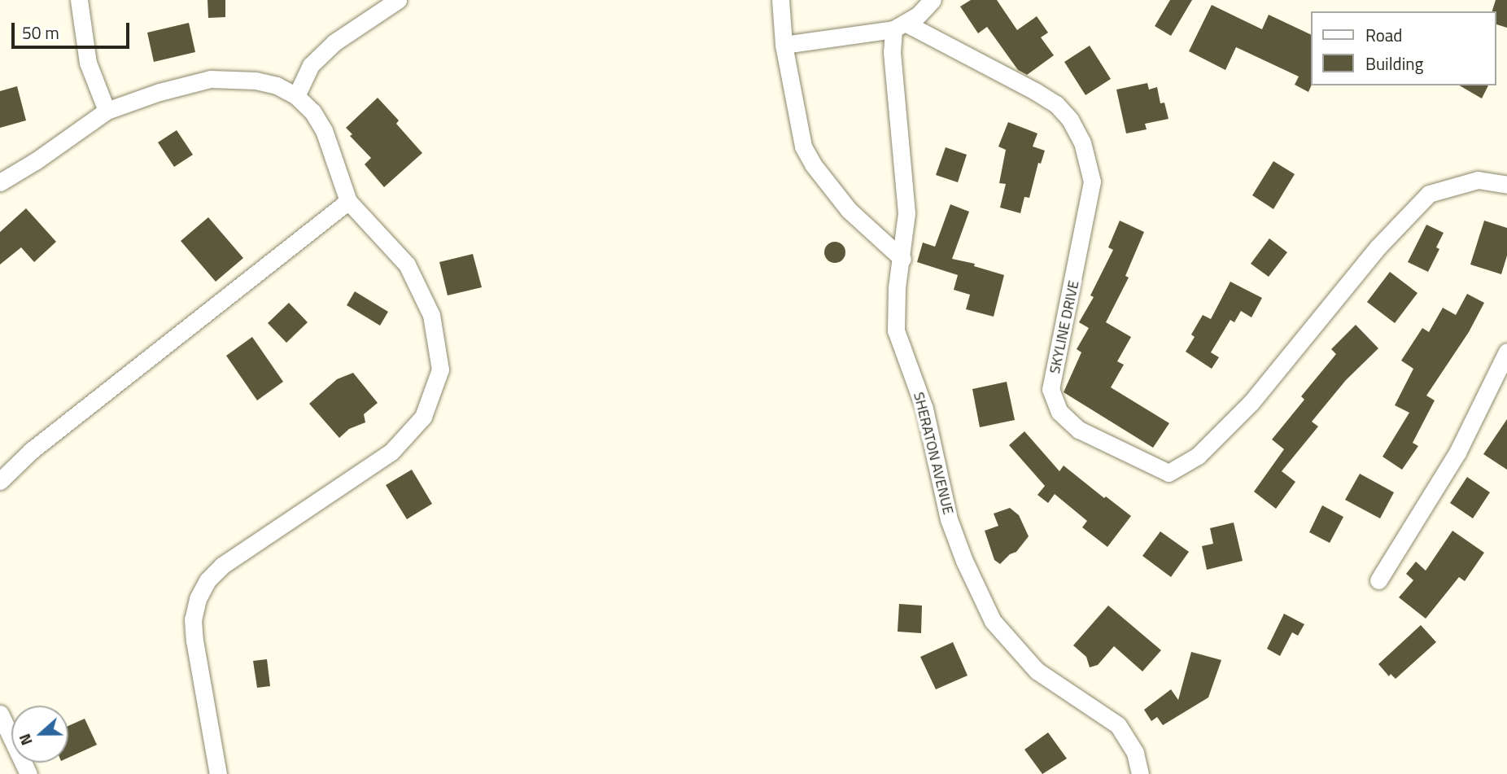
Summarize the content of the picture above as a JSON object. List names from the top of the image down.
{
  "streets": {
    "street": ["SKYLINE DRIVE", "SHERATON AVENUE"]
  },
  "crossings": [
    ["SKYLINE DRIVE", "SHERATON AVENUE"]
  ],
  "legend": ["Road", "Building"],
  "scale_bar": "50 m",
  "north": "left"
}
